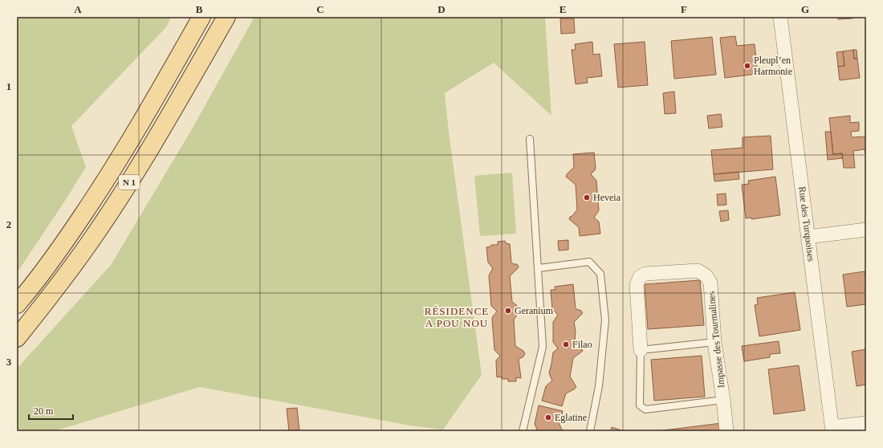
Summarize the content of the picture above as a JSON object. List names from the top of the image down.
{
  "streets": {
    "main road": ["N 1"],
    "street": ["Rue des Turquoises", "Impasse des Tourmalines"]
  },
  "districts": ["RÉSIDENCE A POU NOU"],
  "places": [
    "Pleupl’en Harmonie",
    "Heveia",
    "Geranium",
    "Filao",
    "Eglatine"
  ],
  "scale_bar": "20 m",
  "grid": {
    "columns": [
      "A",
      "B",
      "C",
      "D",
      "E",
      "F",
      "G"
    ],
    "rows": ["1", "2", "3"]
  }
}
